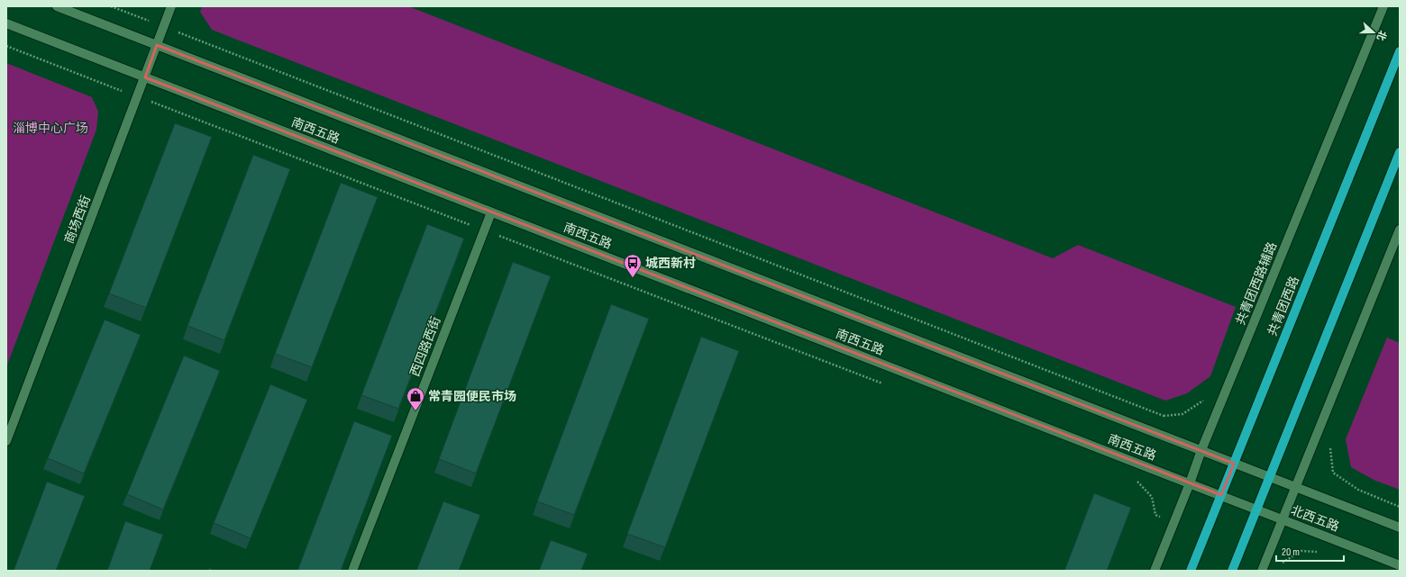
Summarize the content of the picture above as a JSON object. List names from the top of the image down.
{
  "streets": {
    "main road": ["共青团西路"],
    "street": [
      "南西五路",
      "商场西街",
      "共青团西路辅路",
      "西四路西街",
      "北西五路"
    ]
  },
  "crossings": [
    ["南西五路", "商场西街"],
    ["南西五路", "共青团西路辅路"],
    ["南西五路", "共青团西路"],
    ["南西五路", "西四路西街"],
    ["南西五路", "北西五路"],
    ["共青团西路", "北西五路"]
  ],
  "parks": ["淄博中心广场"],
  "places": {
    "bus stop": ["城西新村"],
    "shop": ["常青园便民市场"]
  },
  "scale_bar": "20 m",
  "north": "right"
}
